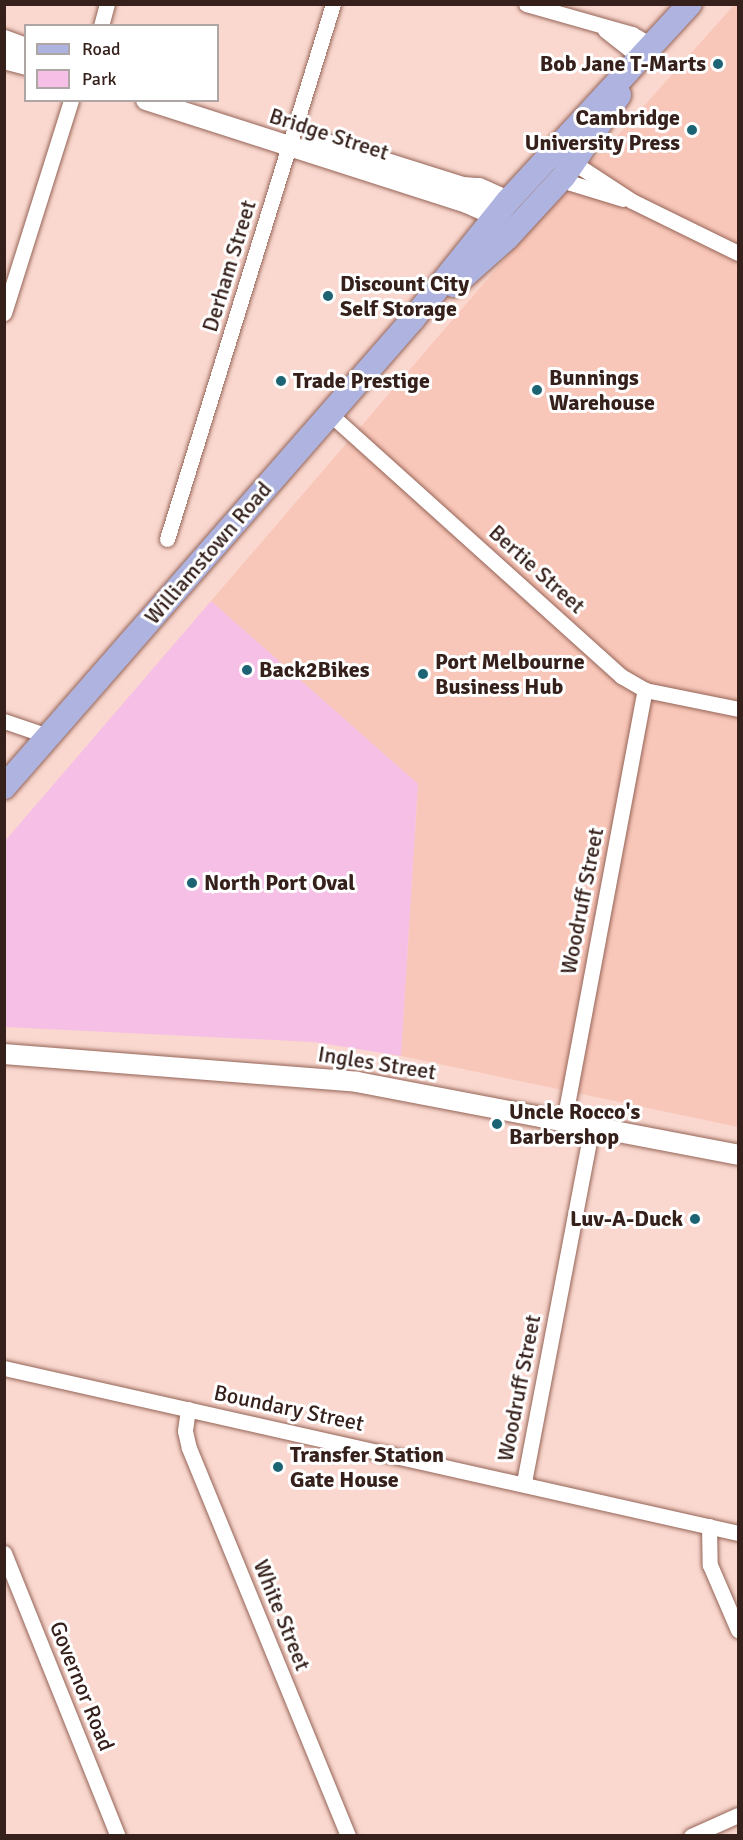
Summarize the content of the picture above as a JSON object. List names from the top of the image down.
{
  "streets": {
    "main road": ["Williamstown Road"],
    "street": [
      "Bridge Street",
      "Derham Street",
      "Bertie Street",
      "Woodruff Street",
      "Ingles Street",
      "Boundary Street",
      "White Street",
      "Governor Road"
    ]
  },
  "crossings": [
    ["Bridge Street", "Derham Street"],
    ["Bridge Street", "Williamstown Road"],
    ["Williamstown Road", "Bertie Street"],
    ["Bertie Street", "Woodruff Street"],
    ["Woodruff Street", "Ingles Street"],
    ["Woodruff Street", "Boundary Street"],
    ["Boundary Street", "White Street"]
  ],
  "places": [
    "Bob Jane T-Marts",
    "Cambridge University Press",
    "Discount City Self Storage",
    "Trade Prestige",
    "Bunnings Warehouse",
    "Back2Bikes",
    "Port Melbourne Business Hub",
    "North Port Oval",
    "Uncle Rocco's Barbershop",
    "Luv-A-Duck",
    "Transfer Station Gate House"
  ],
  "legend": ["Road", "Park"]
}
